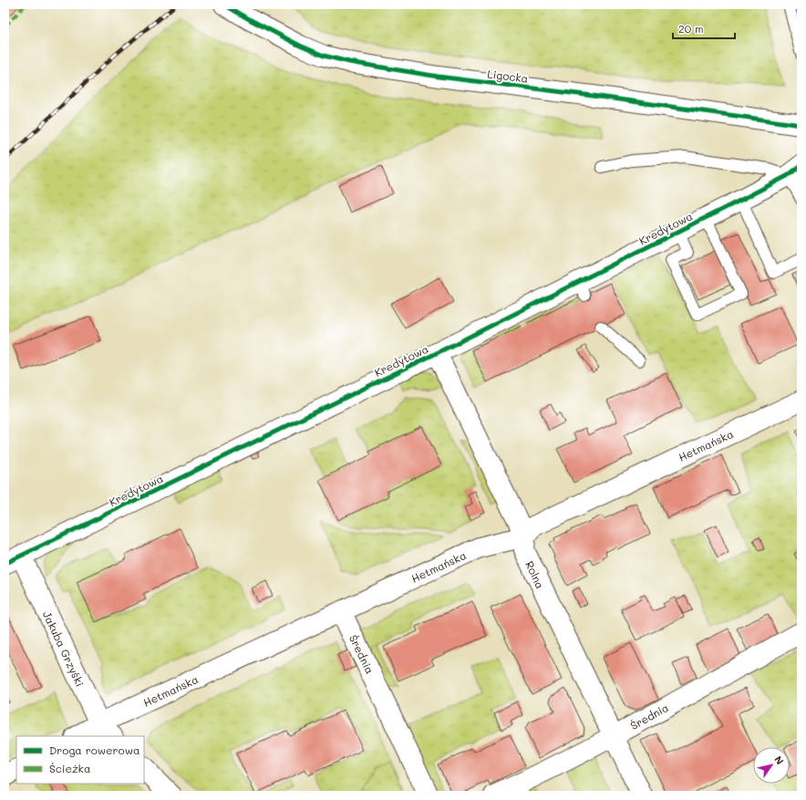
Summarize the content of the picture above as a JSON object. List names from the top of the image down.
{
  "streets": {
    "street": [
      "Ligocka",
      "Kredytowa",
      "Hetmańska",
      "Rolna",
      "Jakuba Grzyśki",
      "Średnia"
    ]
  },
  "crossings": [
    ["Kredytowa", "Rolna"],
    ["Kredytowa", "Jakuba Grzyśki"],
    ["Hetmańska", "Rolna"],
    ["Hetmańska", "Jakuba Grzyśki"],
    ["Hetmańska", "Średnia"],
    ["Rolna", "Średnia"]
  ],
  "legend": ["Droga rowerowa", "Ścieżka"],
  "scale_bar": "20 m",
  "north": "top right"
}
